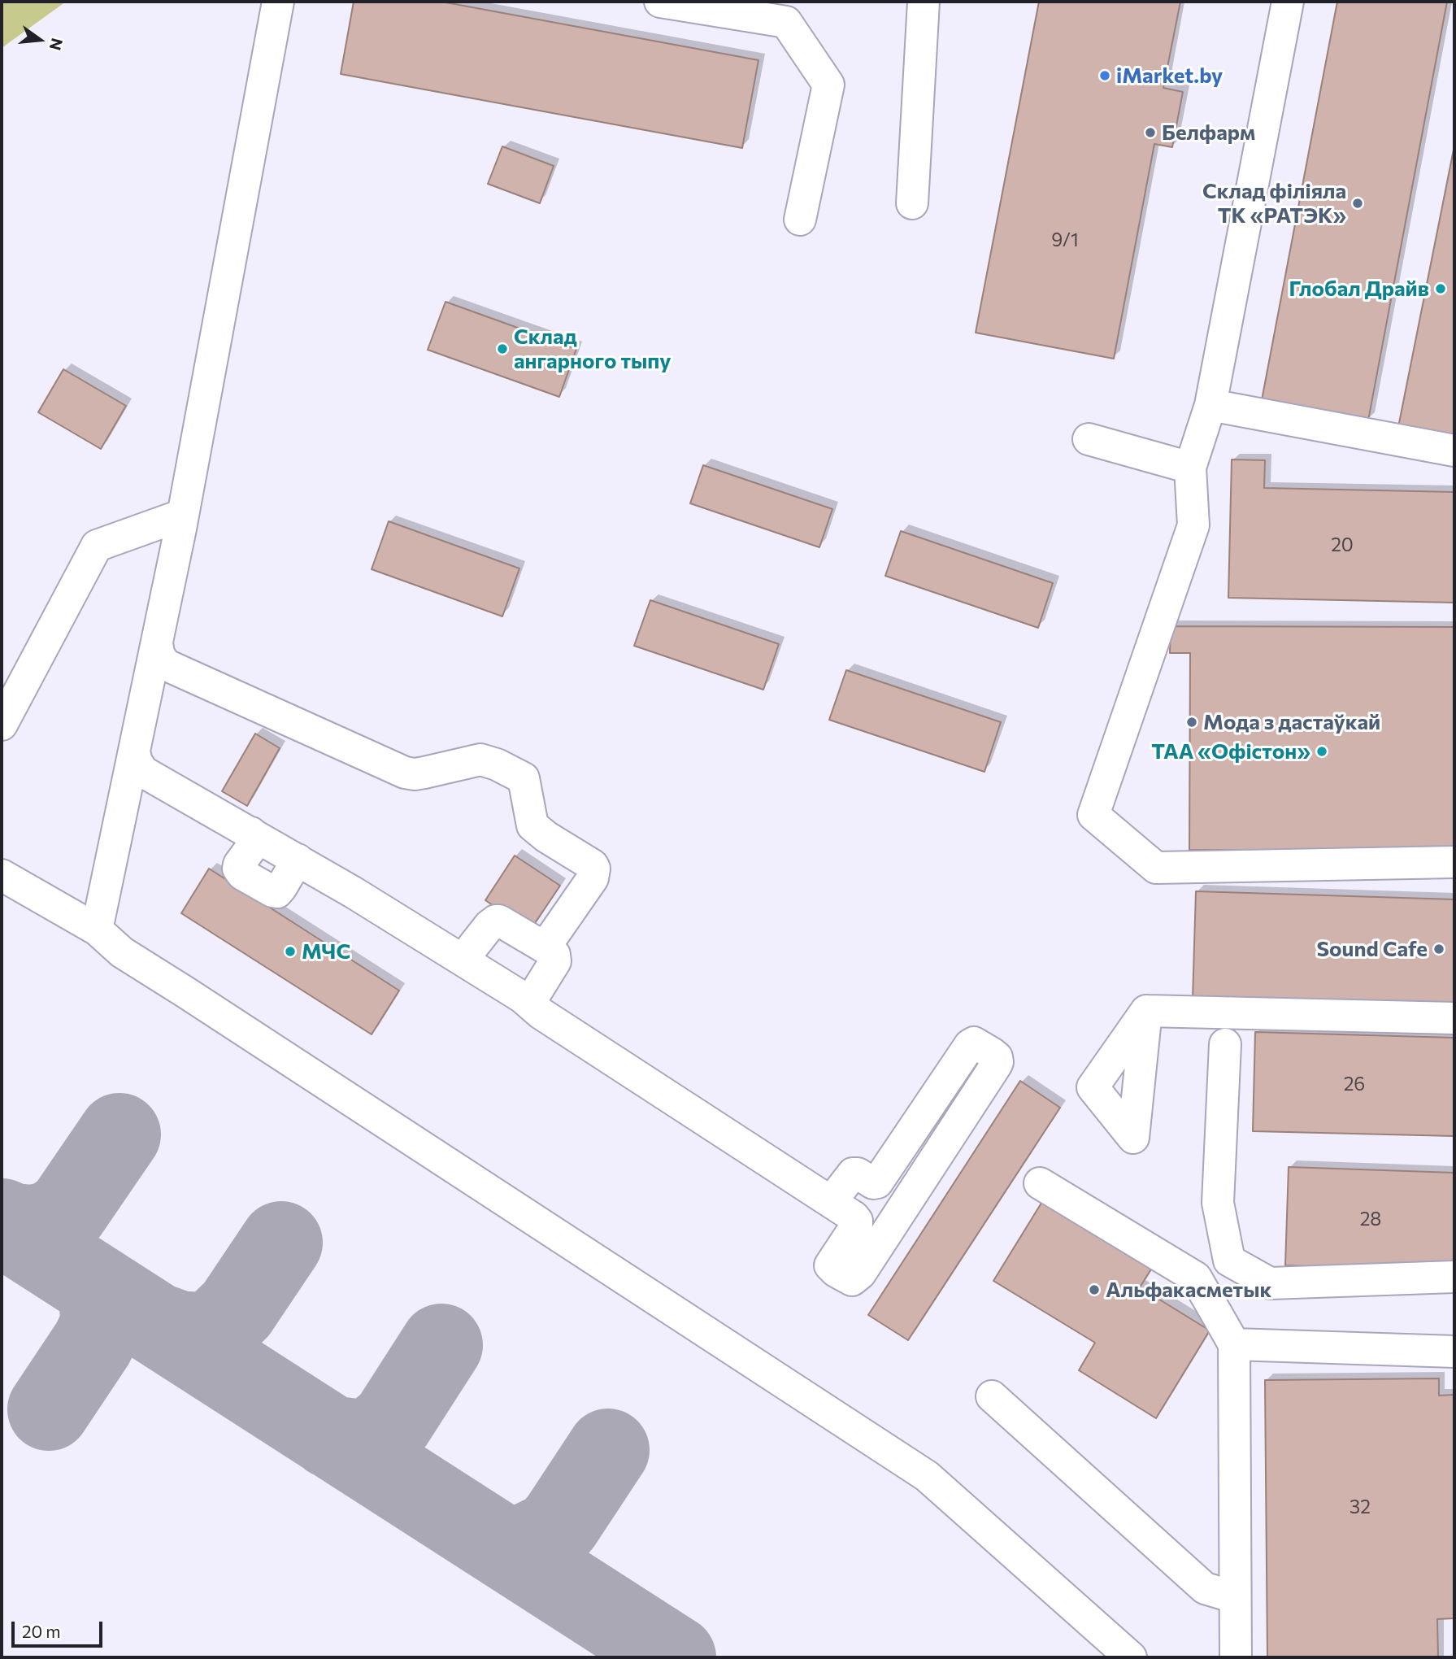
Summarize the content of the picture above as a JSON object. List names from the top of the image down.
{
  "places": [
    "iMarket.by",
    "Белфарм",
    "Склад філіяла ТК «РАТЭК»",
    "Глобал Драйв",
    "Склад ангарного тыпу",
    "Мода з дастаўкай",
    "ТАА «Офістон»",
    "Sound Cafe",
    "МЧС",
    "Альфакасметык"
  ],
  "house_numbers": [
    "9/1",
    "20",
    "26",
    "28",
    "32"
  ],
  "scale_bar": "20 m",
  "north": "right"
}
